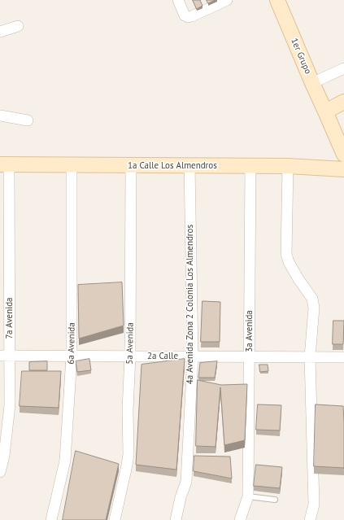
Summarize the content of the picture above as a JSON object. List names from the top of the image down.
{
  "streets": {
    "street": [
      "1er Grupo",
      "1a Calle Los Almendros",
      "4a Avenida Zona 2 Colonia Los Almendros",
      "7a Avenida",
      "3a Avenida",
      "6a Avenida",
      "5a Avenida",
      "2a Calle"
    ]
  },
  "crossings": [
    ["1a Calle Los Almendros", "4a Avenida Zona 2 Colonia Los Almendros"],
    ["1a Calle Los Almendros", "7a Avenida"],
    ["1a Calle Los Almendros", "3a Avenida"],
    ["1a Calle Los Almendros", "6a Avenida"],
    ["1a Calle Los Almendros", "5a Avenida"],
    ["4a Avenida Zona 2 Colonia Los Almendros", "2a Calle"],
    ["7a Avenida", "2a Calle"],
    ["3a Avenida", "2a Calle"],
    ["6a Avenida", "2a Calle"],
    ["5a Avenida", "2a Calle"]
  ]
}
